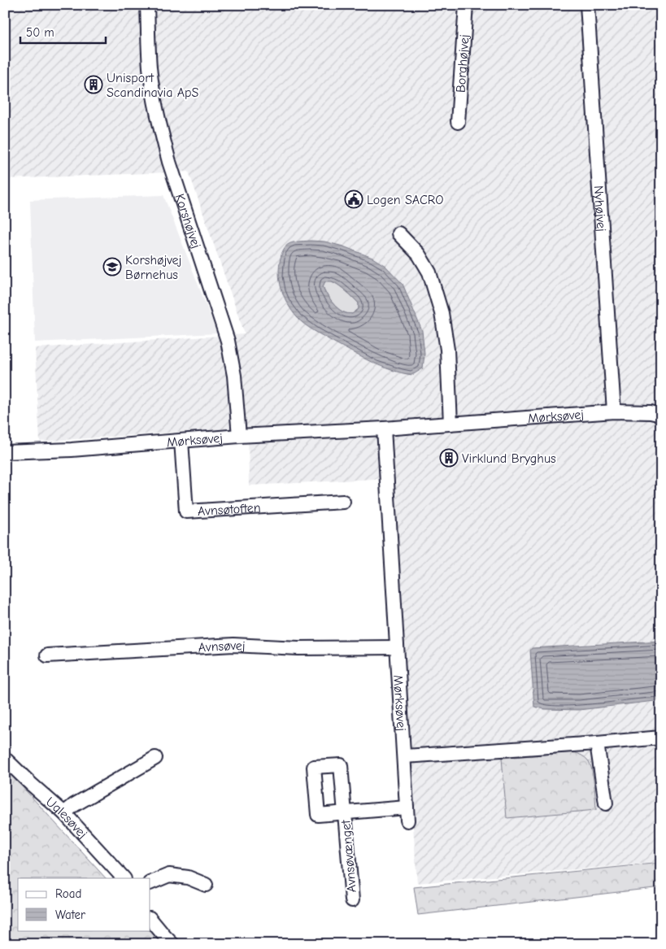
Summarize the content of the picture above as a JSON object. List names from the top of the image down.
{
  "streets": {
    "street": [
      "Borghøjvej",
      "Nyhøjvej",
      "Korshøjvej",
      "Mørksøvej",
      "Avnsøtoften",
      "Avnsøvej",
      "Uglesøvej",
      "Avnsøvænget"
    ]
  },
  "crossings": [
    ["Nyhøjvej", "Mørksøvej"],
    ["Korshøjvej", "Mørksøvej"],
    ["Mørksøvej", "Avnsøtoften"],
    ["Mørksøvej", "Avnsøvej"],
    ["Mørksøvej", "Avnsøvænget"]
  ],
  "places": {
    "building": ["Unisport Scandinavia ApS", "Virklund Bryghus"],
    "public building": ["Logen SACRO"],
    "school or university": ["Korshøjvej Børnehus"]
  },
  "legend": ["Road", "Water"],
  "scale_bar": "50 m"
}
